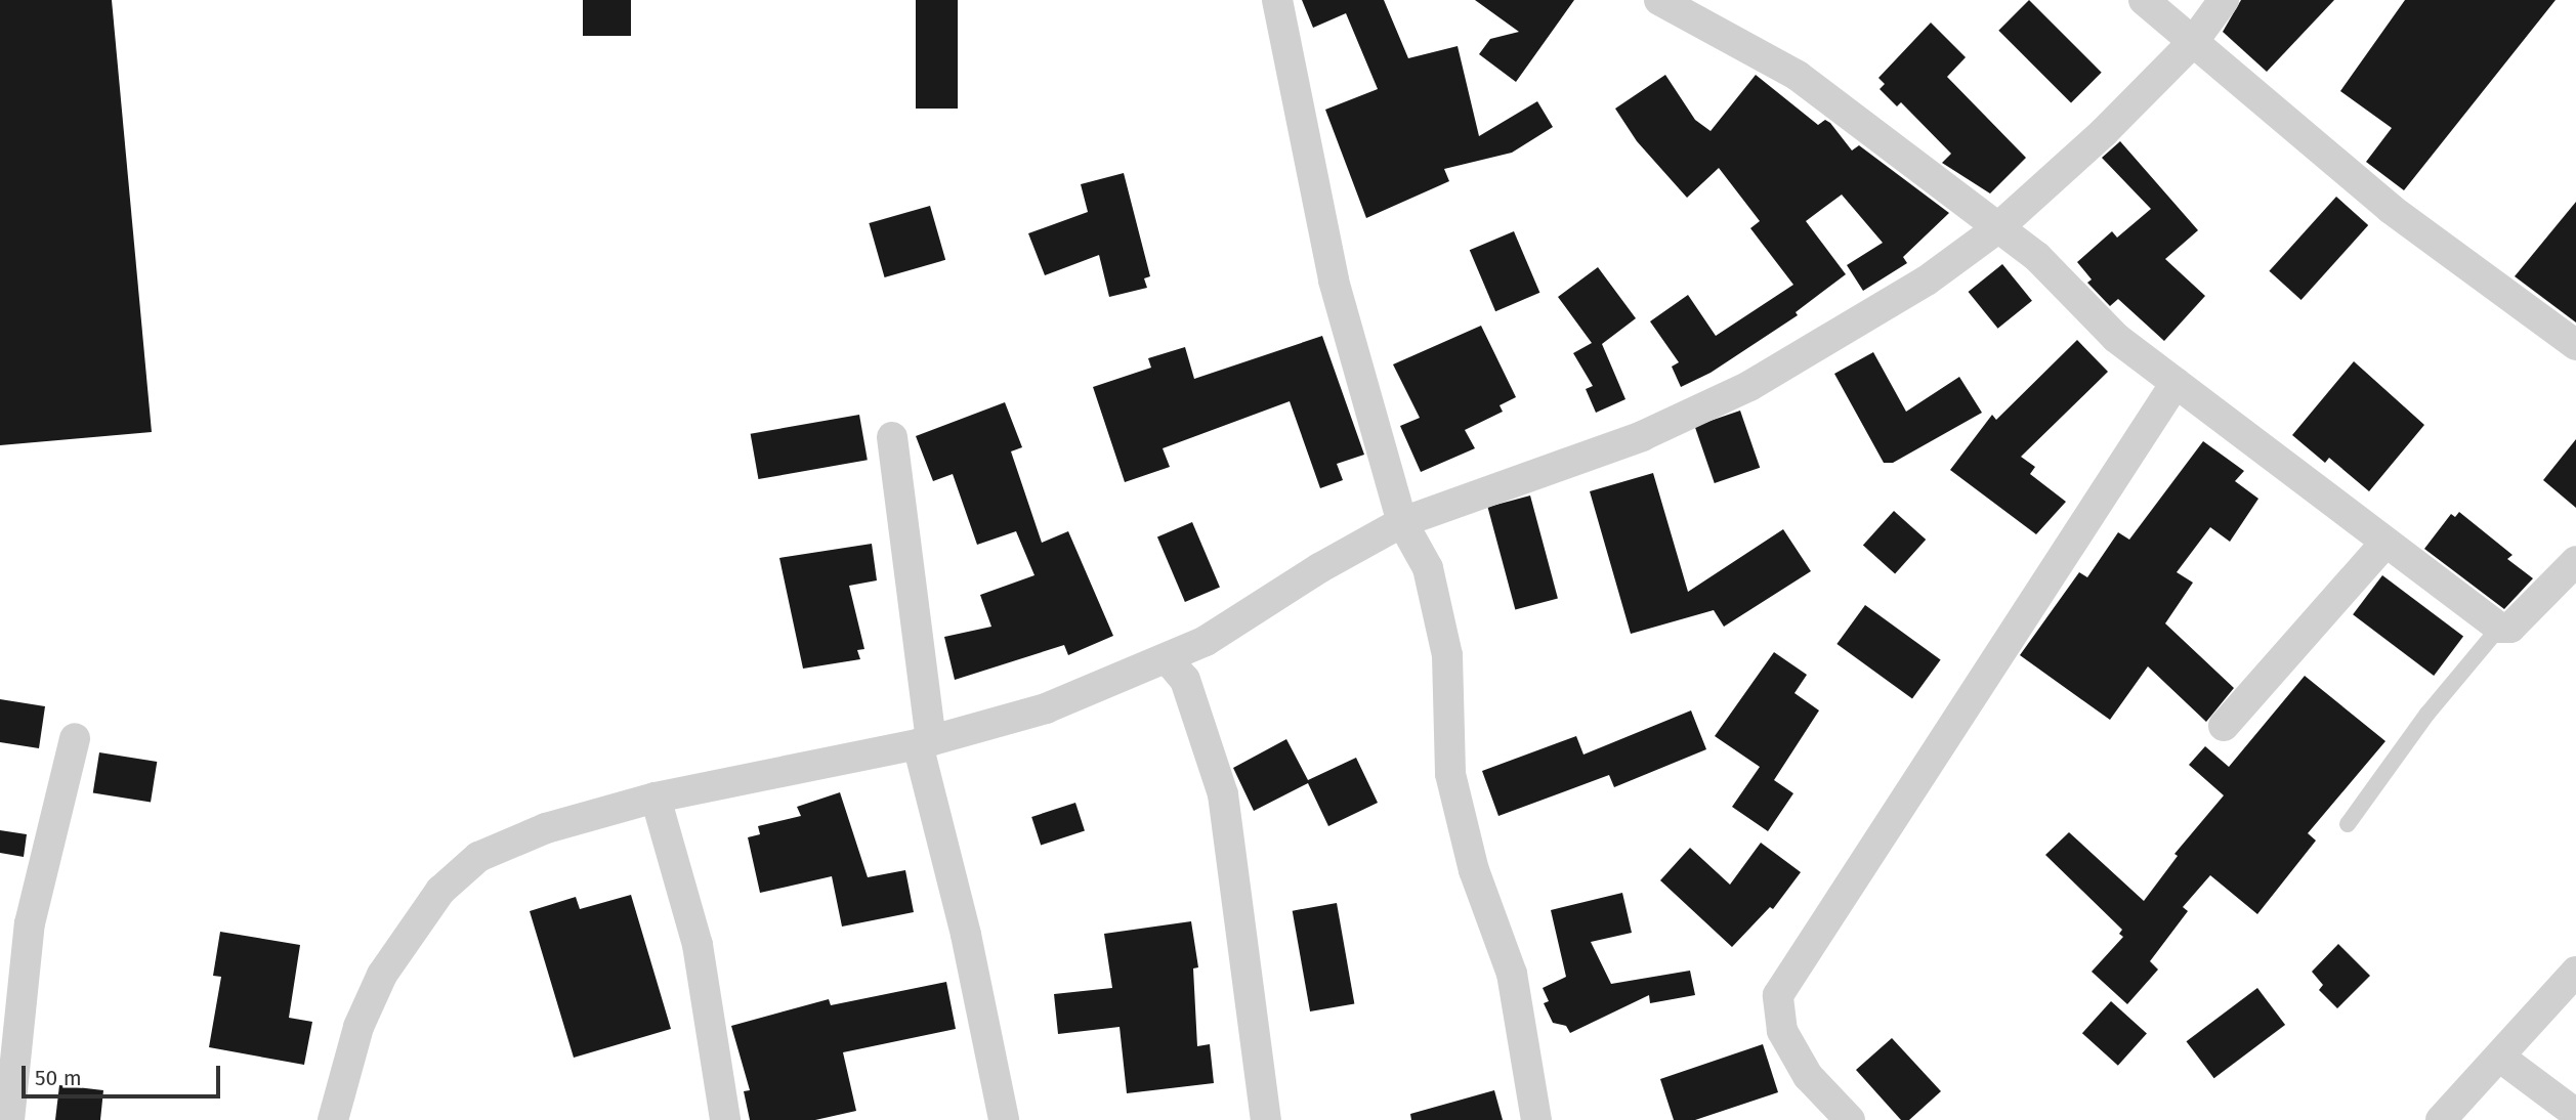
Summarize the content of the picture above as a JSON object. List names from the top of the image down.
{
  "scale_bar": "50 m"
}
